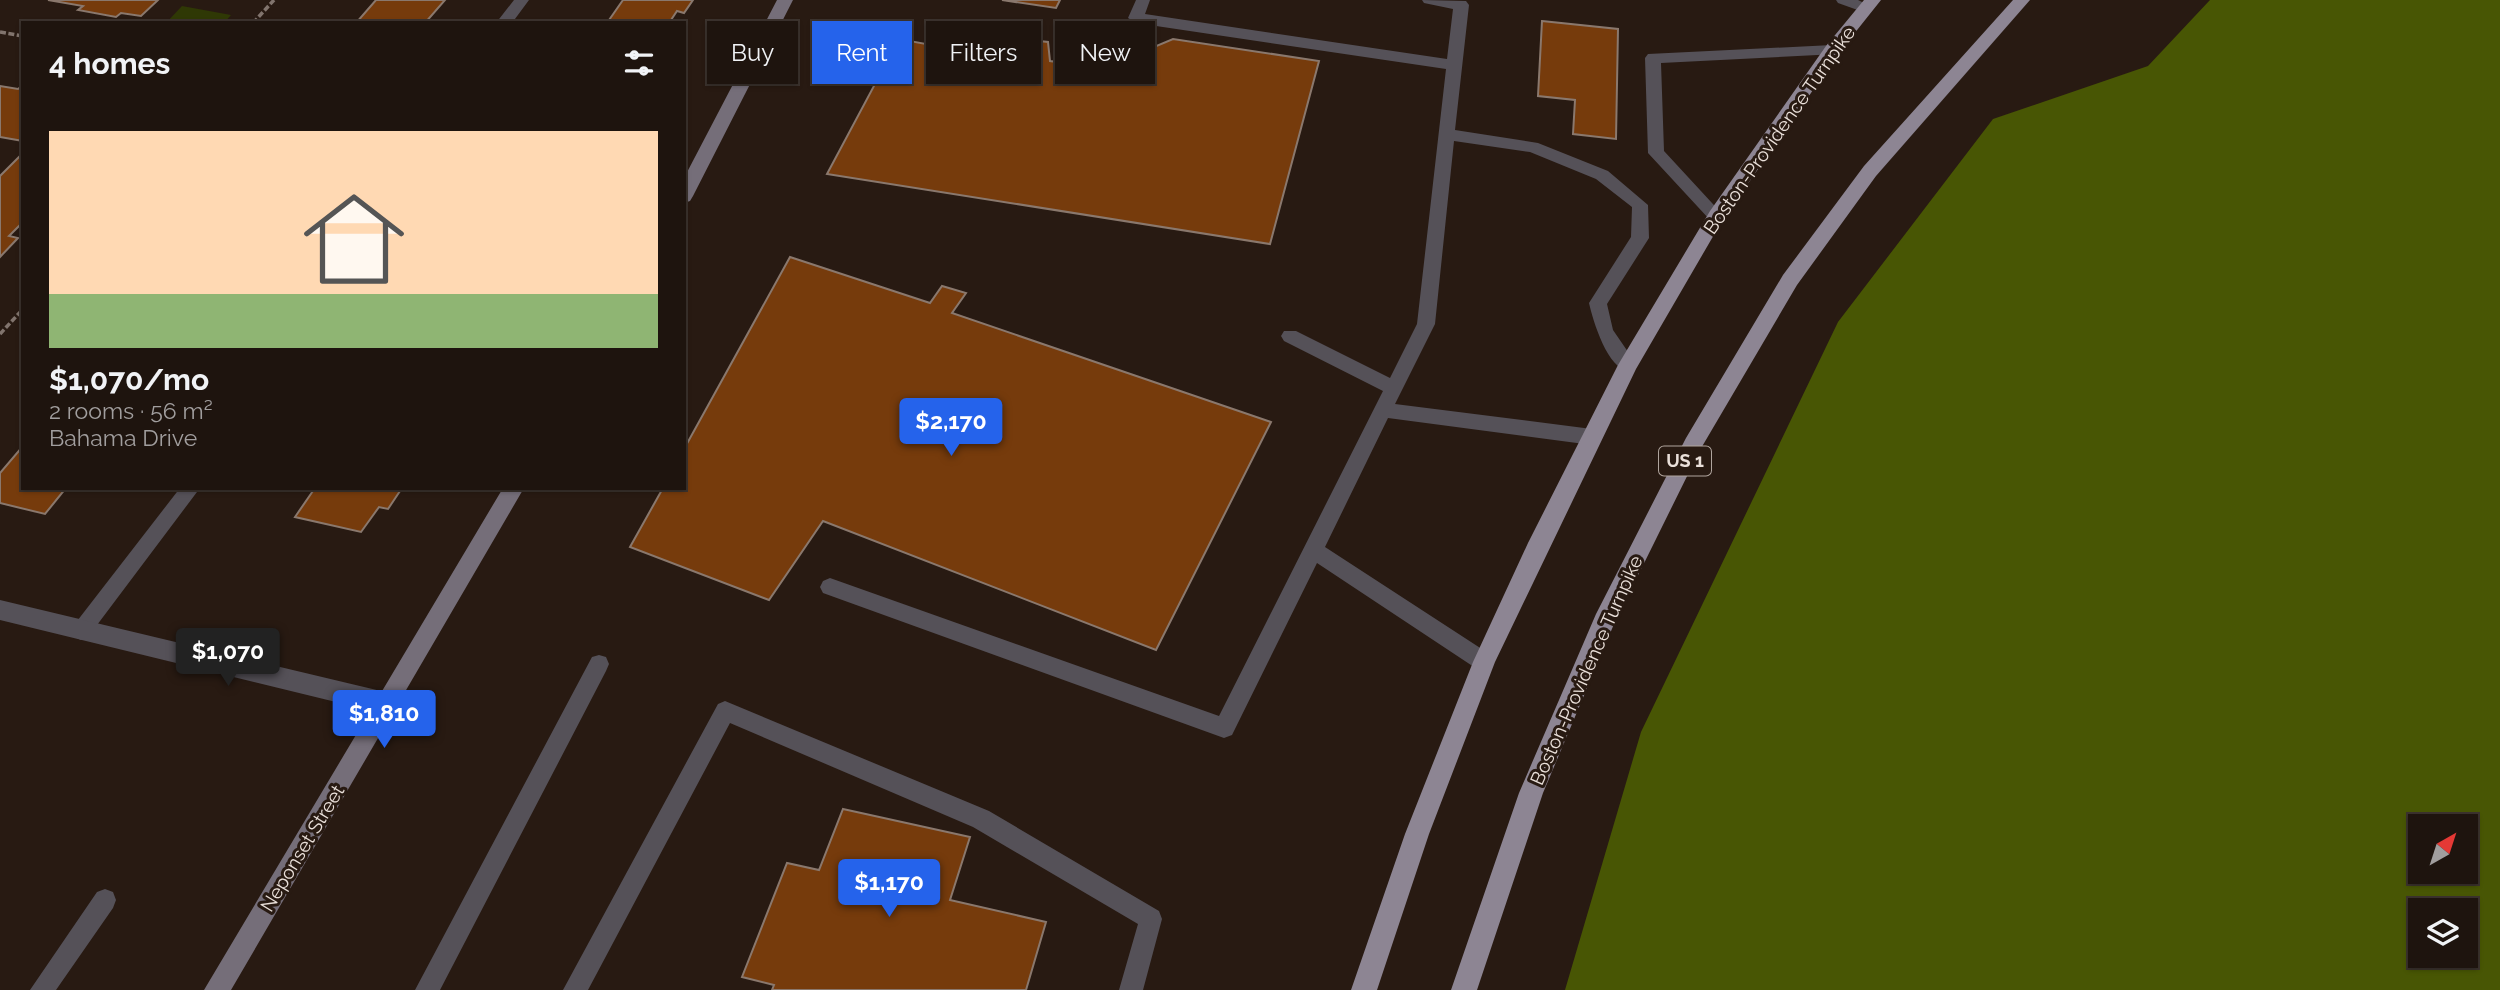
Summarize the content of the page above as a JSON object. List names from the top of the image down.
{
  "streets": {
    "main road": ["Boston-Providence Turnpike", "US 1"],
    "street": ["Neponset Street"]
  },
  "north": "top right",
  "page": {
    "chip": [
      "Buy",
      "Rent",
      "Filters",
      "New"
    ],
    "heading": "4 homes",
    "list": [
      {
        "name": "$1,070/mo",
        "note": "2 rooms · 56 m² · Bahama Drive"
      }
    ],
    "price": [
      "$2,170",
      "$1,070",
      "$1,810",
      "$1,170"
    ]
  }
}
